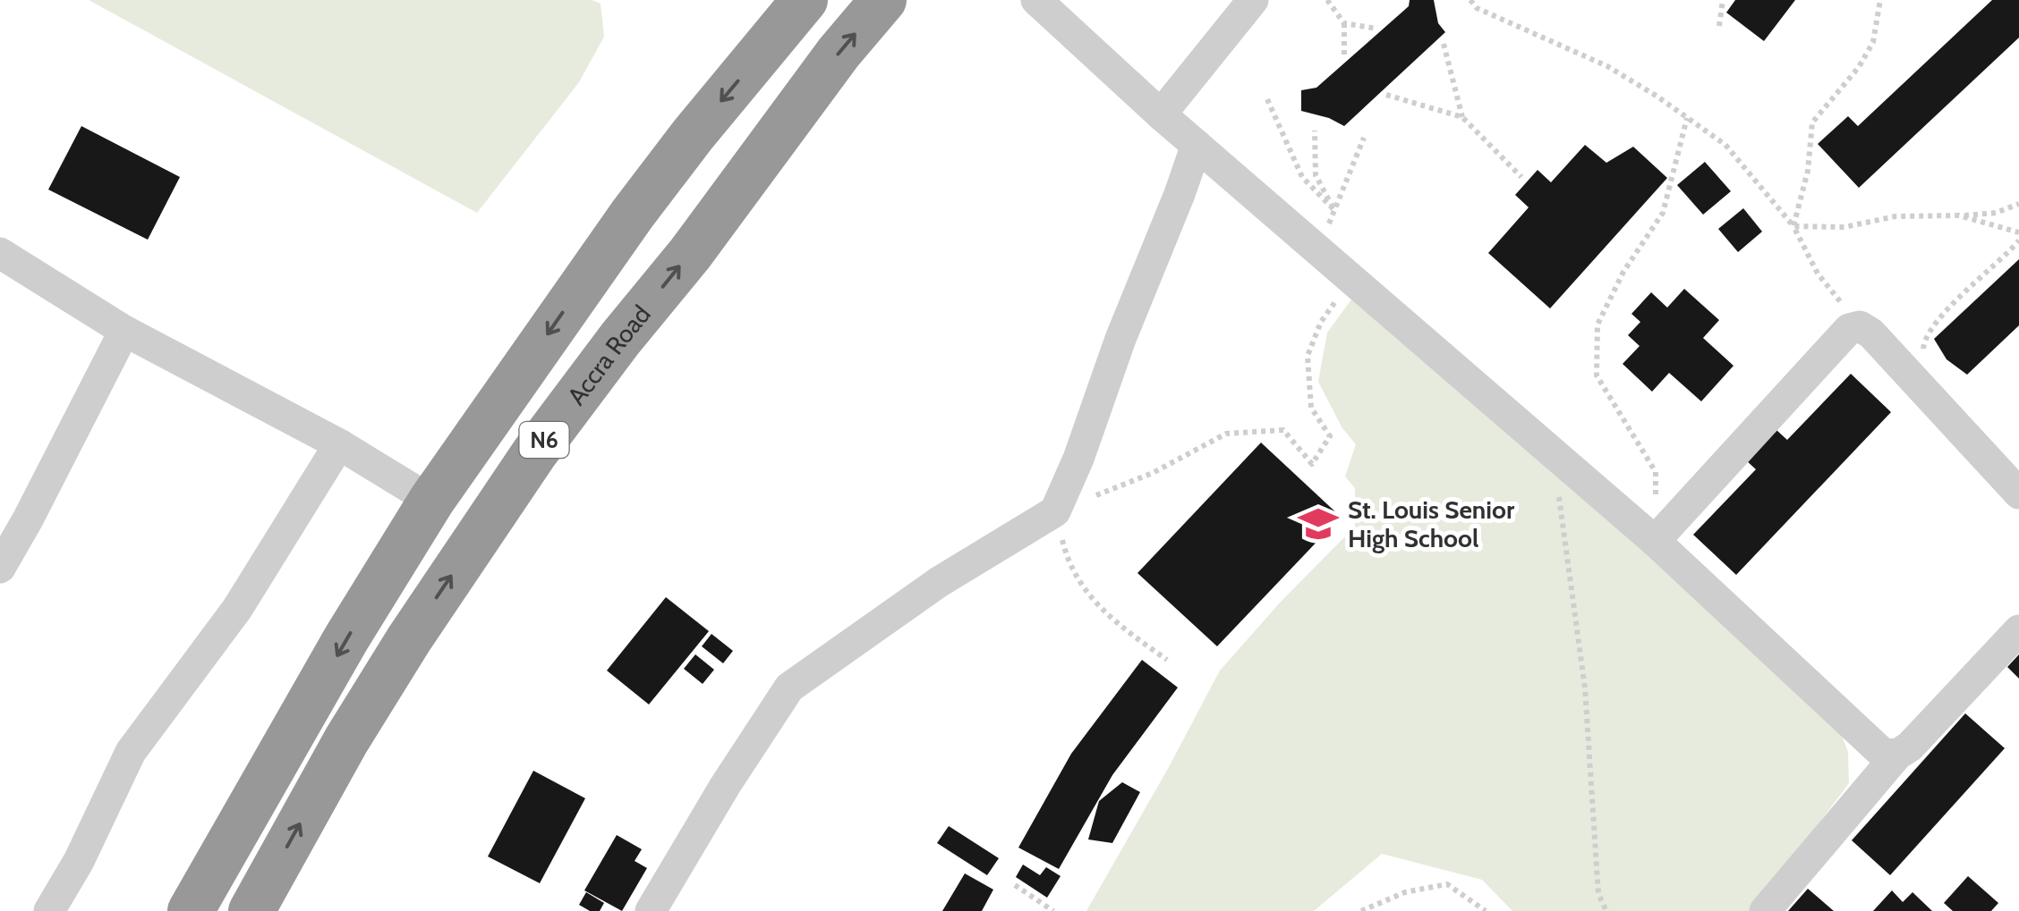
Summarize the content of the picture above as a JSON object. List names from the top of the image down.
{
  "streets": {
    "highway": ["Accra Road", "N6"]
  },
  "places": {
    "school or university": ["St. Louis Senior High School"]
  }
}
